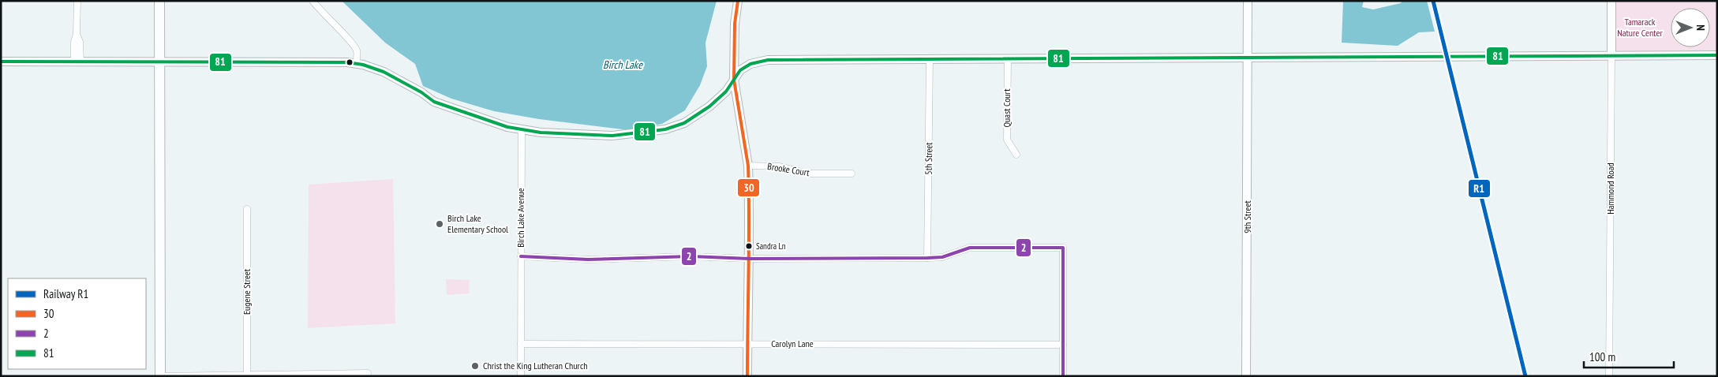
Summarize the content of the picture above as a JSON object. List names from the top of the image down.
{
  "streets": {
    "street": [
      "Quast Court",
      "5th Street",
      "Brooke Court",
      "Hammond Road",
      "9th Street",
      "Birch Lake Avenue",
      "Eugene Street",
      "Carolyn Lane"
    ]
  },
  "crossings": [
    ["Birch Lake Avenue", "Carolyn Lane"]
  ],
  "water": ["Birch Lake"],
  "parks": ["Tamarack Nature Center"],
  "places": ["Birch Lake Elementary School", "Sandra Ln", "Christ the King Lutheran Church"],
  "lines": [
    "rail line R1",
    "transit line 30",
    "transit line 81",
    "transit line 2"
  ],
  "legend": [
    "Railway R1",
    "30",
    "2",
    "81"
  ],
  "scale_bar": "100 m",
  "north": "right"
}
